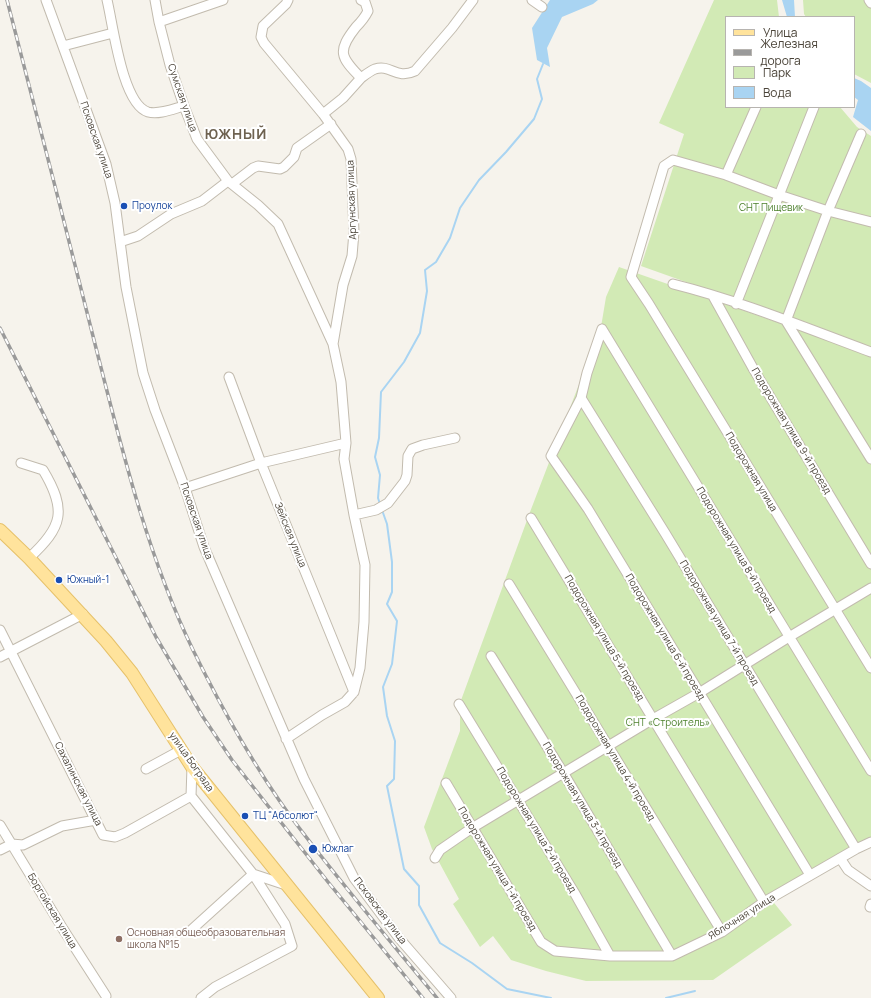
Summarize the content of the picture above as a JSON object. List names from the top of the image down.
{
  "streets": {
    "main road": ["улица Бограда"],
    "street": [
      "Сумская улица",
      "Псковская улица",
      "Аргунская улица",
      "Подорожная улица 9-й проезд",
      "Подорожная улица",
      "Зейская улица",
      "Подорожная улица 8-й проезд",
      "Подорожная улица 7-й проезд",
      "Подорожная улица 6-й проезд",
      "Подорожная улица 5-й проезд",
      "Подорожная улица 4-й проезд",
      "Сахалинская улица",
      "Подорожная улица 3-й проезд",
      "Подорожная улица 2-й проезд",
      "Подорожная улица 1-й проезд",
      "Боргойская улица",
      "Яблочная улица"
    ]
  },
  "crossings": [
    ["Сумская улица", "Аргунская улица"],
    ["Подорожная улица 8-й проезд", "Подорожная улица 7-й проезд"],
    ["Подорожная улица 8-й проезд", "Подорожная улица 6-й проезд"],
    ["Подорожная улица 7-й проезд", "Подорожная улица 6-й проезд"],
    ["Подорожная улица 7-й проезд", "Яблочная улица"],
    ["Подорожная улица 6-й проезд", "Яблочная улица"],
    ["Подорожная улица 5-й проезд", "Яблочная улица"],
    ["Подорожная улица 4-й проезд", "Яблочная улица"],
    ["Подорожная улица 3-й проезд", "Яблочная улица"],
    ["Подорожная улица 2-й проезд", "Яблочная улица"],
    ["Подорожная улица 1-й проезд", "Яблочная улица"]
  ],
  "districts": ["ЮЖНЫЙ"],
  "parks": ["СНТ Пищевик", "СНТ «Строитель»"],
  "places": [
    "Проулок",
    "Южный-1",
    "ТЦ \"Абсолют\"",
    "Южлаг",
    "Основная общеобразовательная школа №15"
  ],
  "legend": [
    "Улица",
    "Железная дорога",
    "Парк",
    "Вода"
  ]
}
